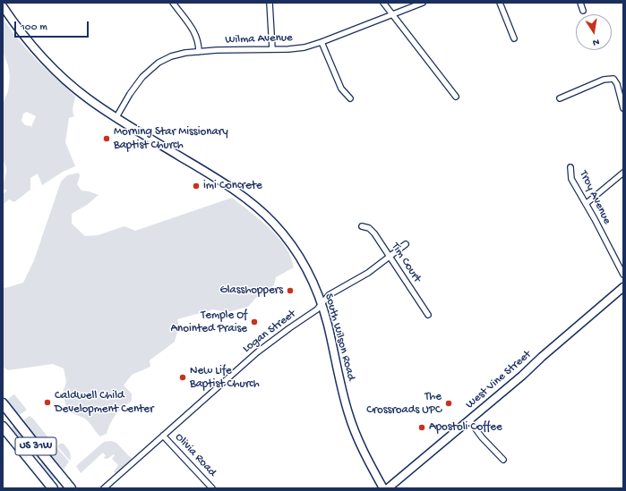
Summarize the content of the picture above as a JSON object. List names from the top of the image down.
{
  "streets": {
    "highway": ["US 31W"],
    "main road": ["South Wilson Road", "West Vine Street"],
    "street": [
      "Wilma Avenue",
      "Troy Avenue",
      "Tim Court",
      "Logan Street",
      "Olivia Road"
    ]
  },
  "crossings": [
    ["Wilma Avenue", "South Wilson Road"],
    ["Tim Court", "Logan Street"],
    ["Logan Street", "South Wilson Road"],
    ["Logan Street", "Olivia Road"]
  ],
  "places": [
    "Morning Star Missionary Baptist Church",
    "imi Concrete",
    "Glasshoppers",
    "Temple Of Anointed Praise",
    "New Life Baptist Church",
    "Caldwell Child Development Center",
    "The Crossroads UPC",
    "Apostoli Coffee"
  ],
  "scale_bar": "100 m",
  "north": "bottom"
}
